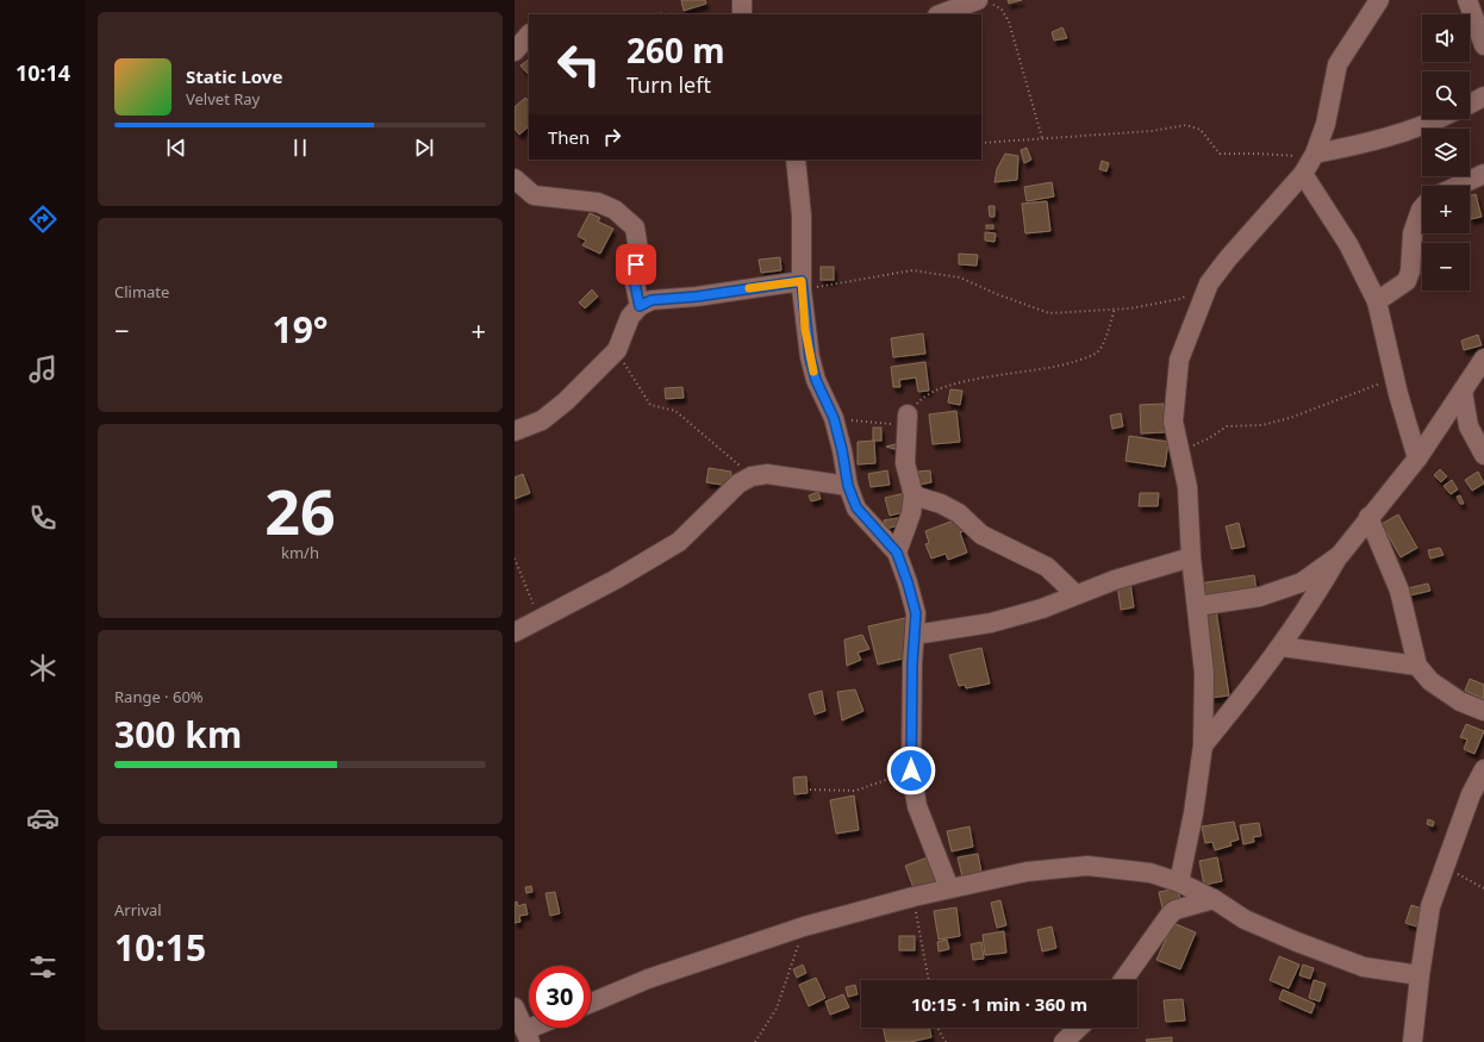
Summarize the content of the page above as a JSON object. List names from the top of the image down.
{
  "page": {
    "tabs": "10:14",
    "map_buttons": ["+", "−"],
    "turn": ["260 m", "Turn left"],
    "song": ["Static Love", "Velvet Ray"],
    "then": "Then",
    "tile": [
      "Climate",
      ["26", "km/h"],
      ["Range · 60%", "300 km"],
      ["Arrival", "10:15"]
    ],
    "heat": ["−", "19°", "+"],
    "limit": "30",
    "trip": "10:15 · 1 min · 360 m"
  }
}
